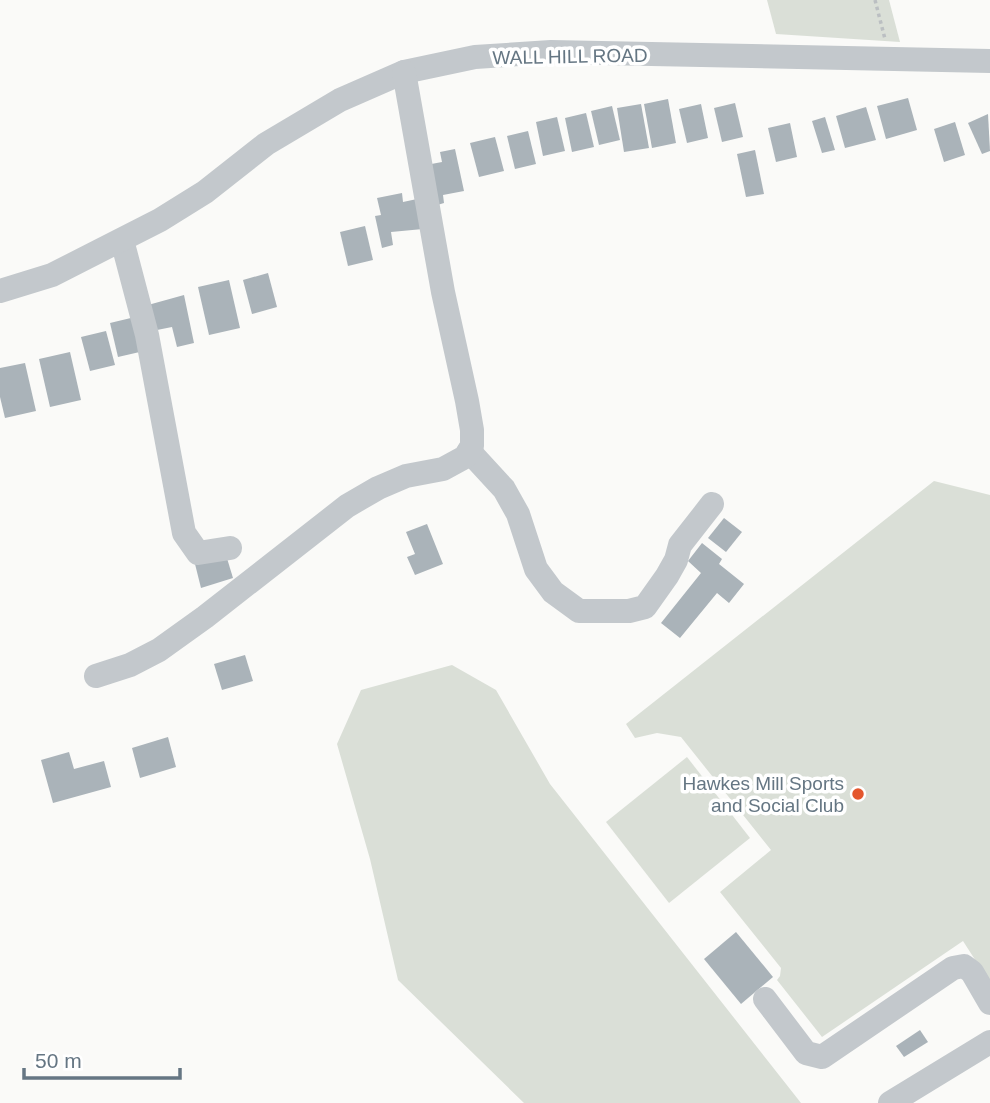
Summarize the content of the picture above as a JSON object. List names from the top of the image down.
{
  "streets": {
    "street": ["WALL HILL ROAD"]
  },
  "places": ["Hawkes Mill Sports and Social Club"],
  "scale_bar": "50 m"
}
